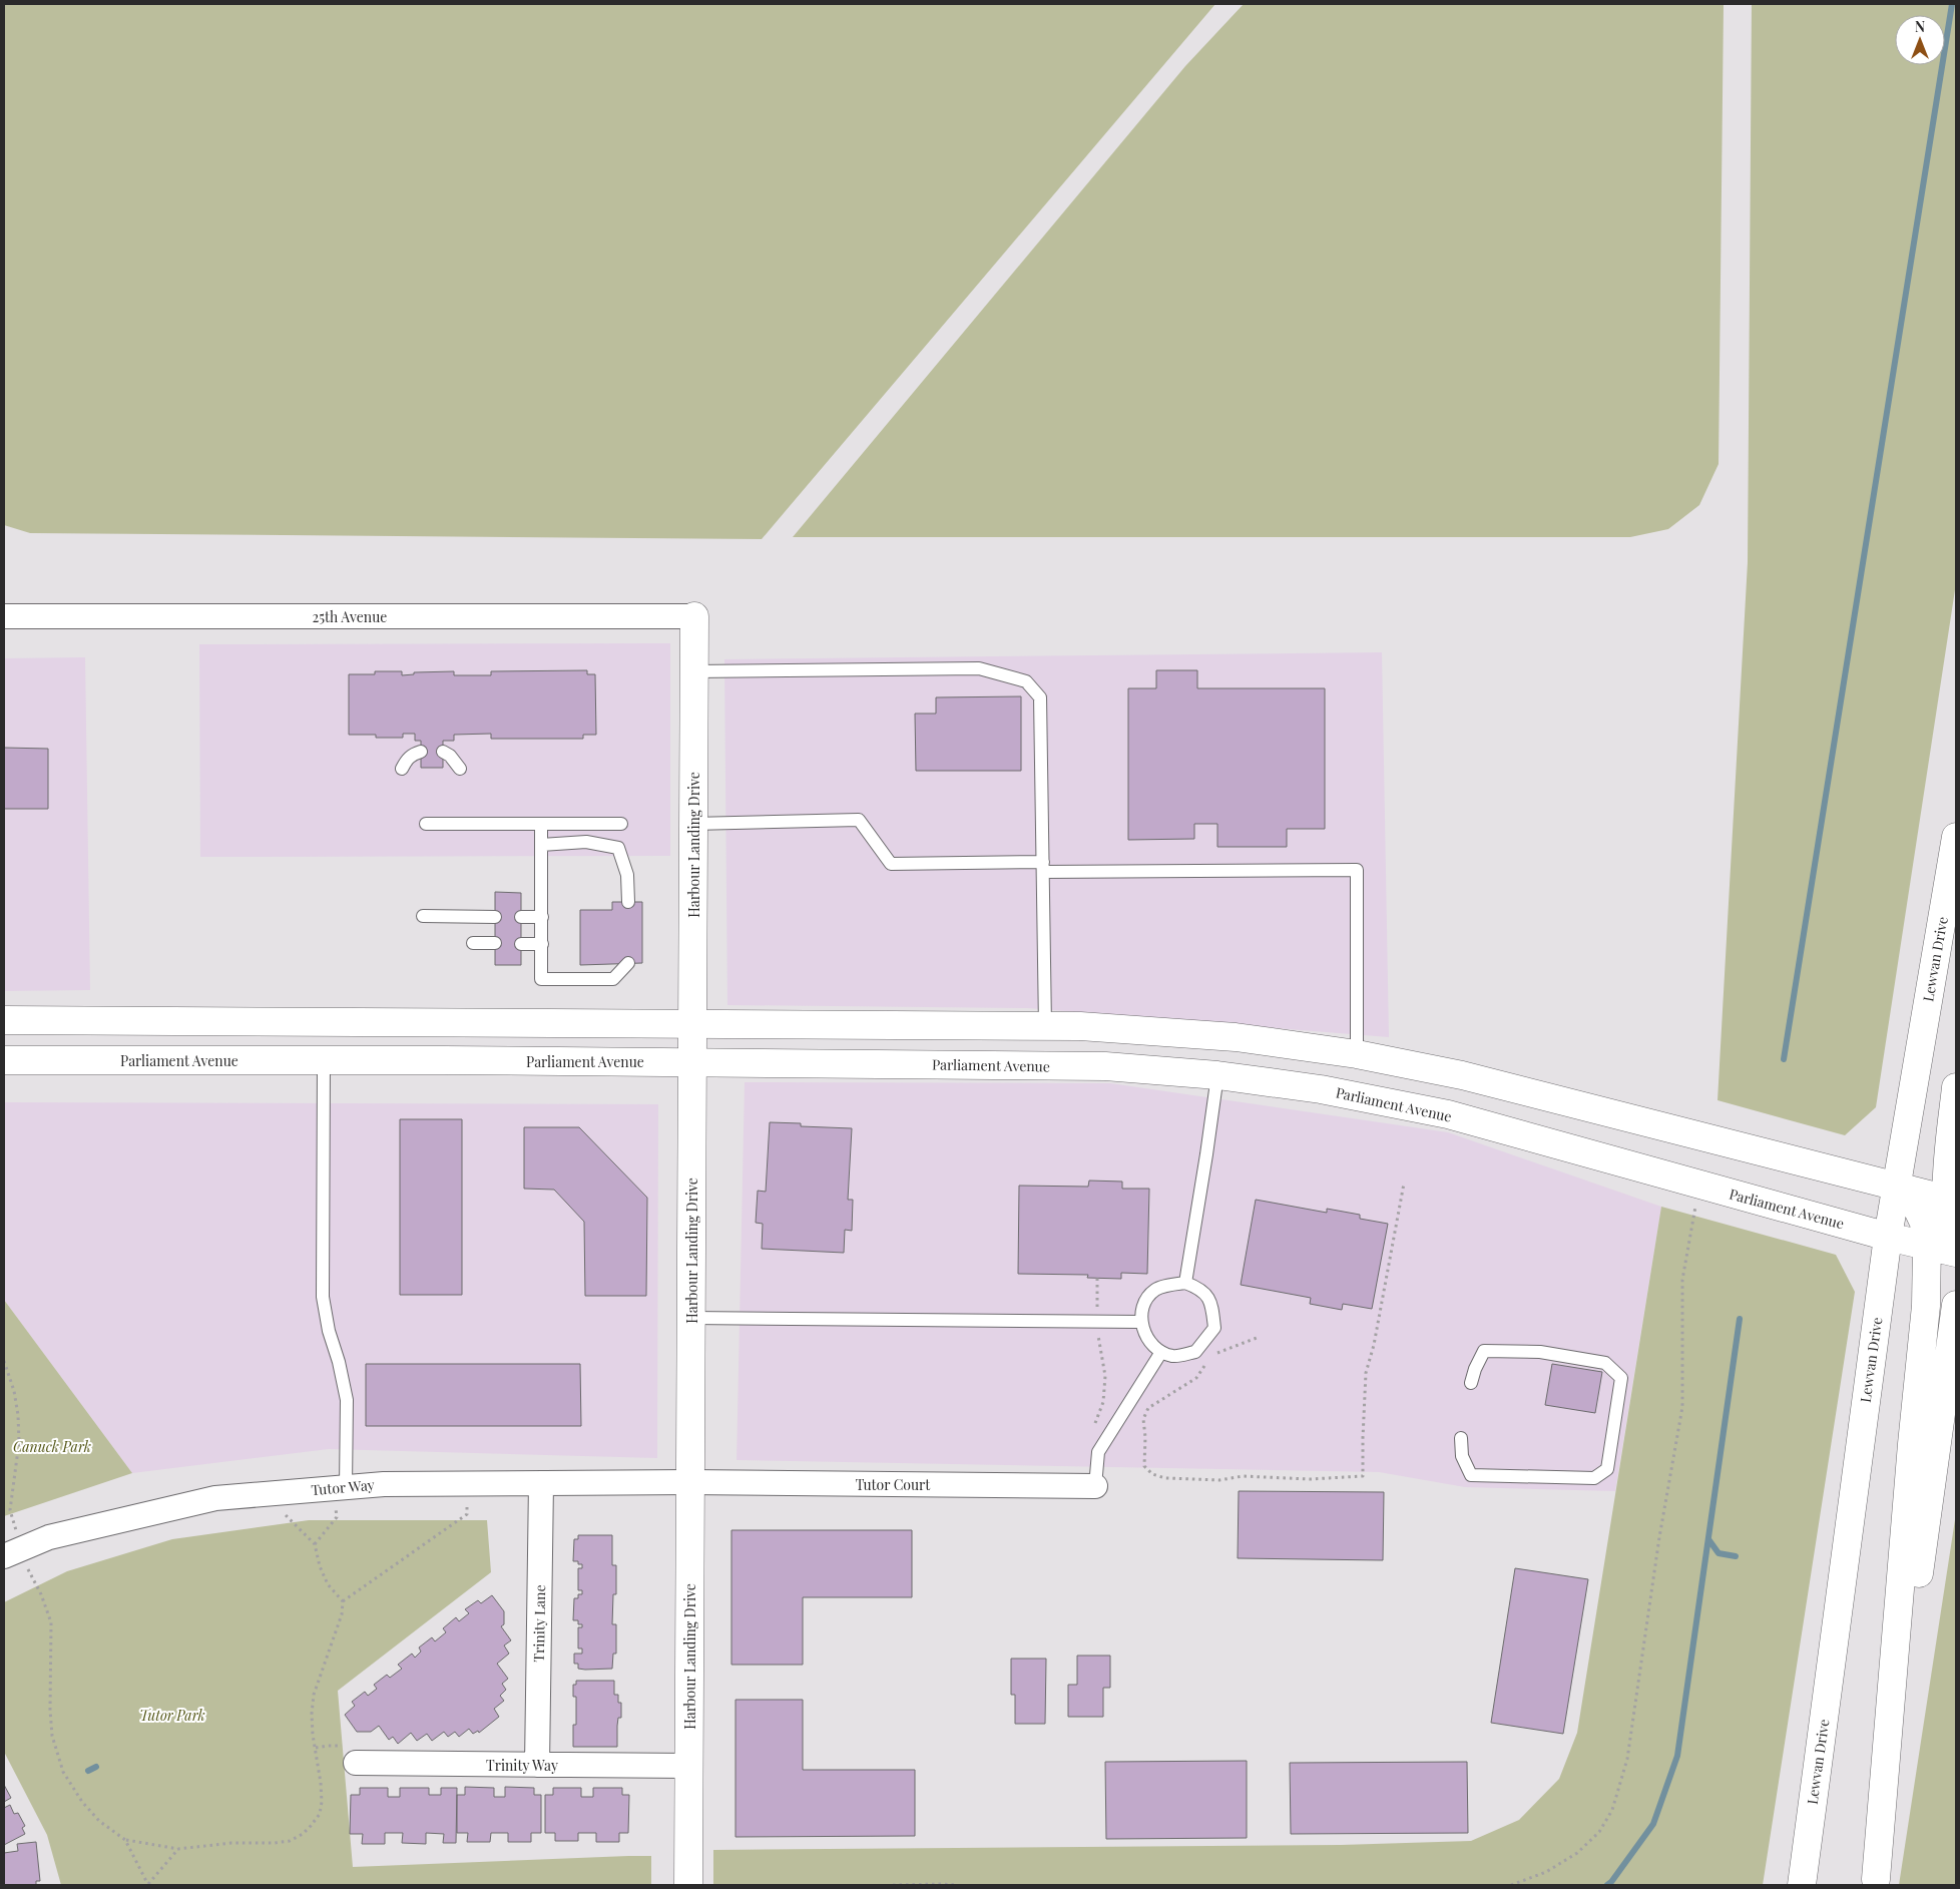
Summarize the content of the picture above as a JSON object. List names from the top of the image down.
{
  "streets": {
    "main road": ["Harbour Landing Drive", "Lewvan Drive", "Parliament Avenue"],
    "street": [
      "25th Avenue",
      "Tutor Court",
      "Tutor Way",
      "Trinity Lane",
      "Trinity Way"
    ]
  },
  "crossings": [
    ["25th Avenue", "Harbour Landing Drive"],
    ["Harbour Landing Drive", "Parliament Avenue"],
    ["Harbour Landing Drive", "Tutor Court"],
    ["Harbour Landing Drive", "Tutor Way"],
    ["Harbour Landing Drive", "Trinity Way"],
    ["Lewvan Drive", "Parliament Avenue"],
    ["Tutor Court", "Tutor Way"],
    ["Tutor Way", "Trinity Lane"],
    ["Trinity Lane", "Trinity Way"]
  ],
  "parks": ["Canuck Park", "Tutor Park"],
  "north": "top"
}
